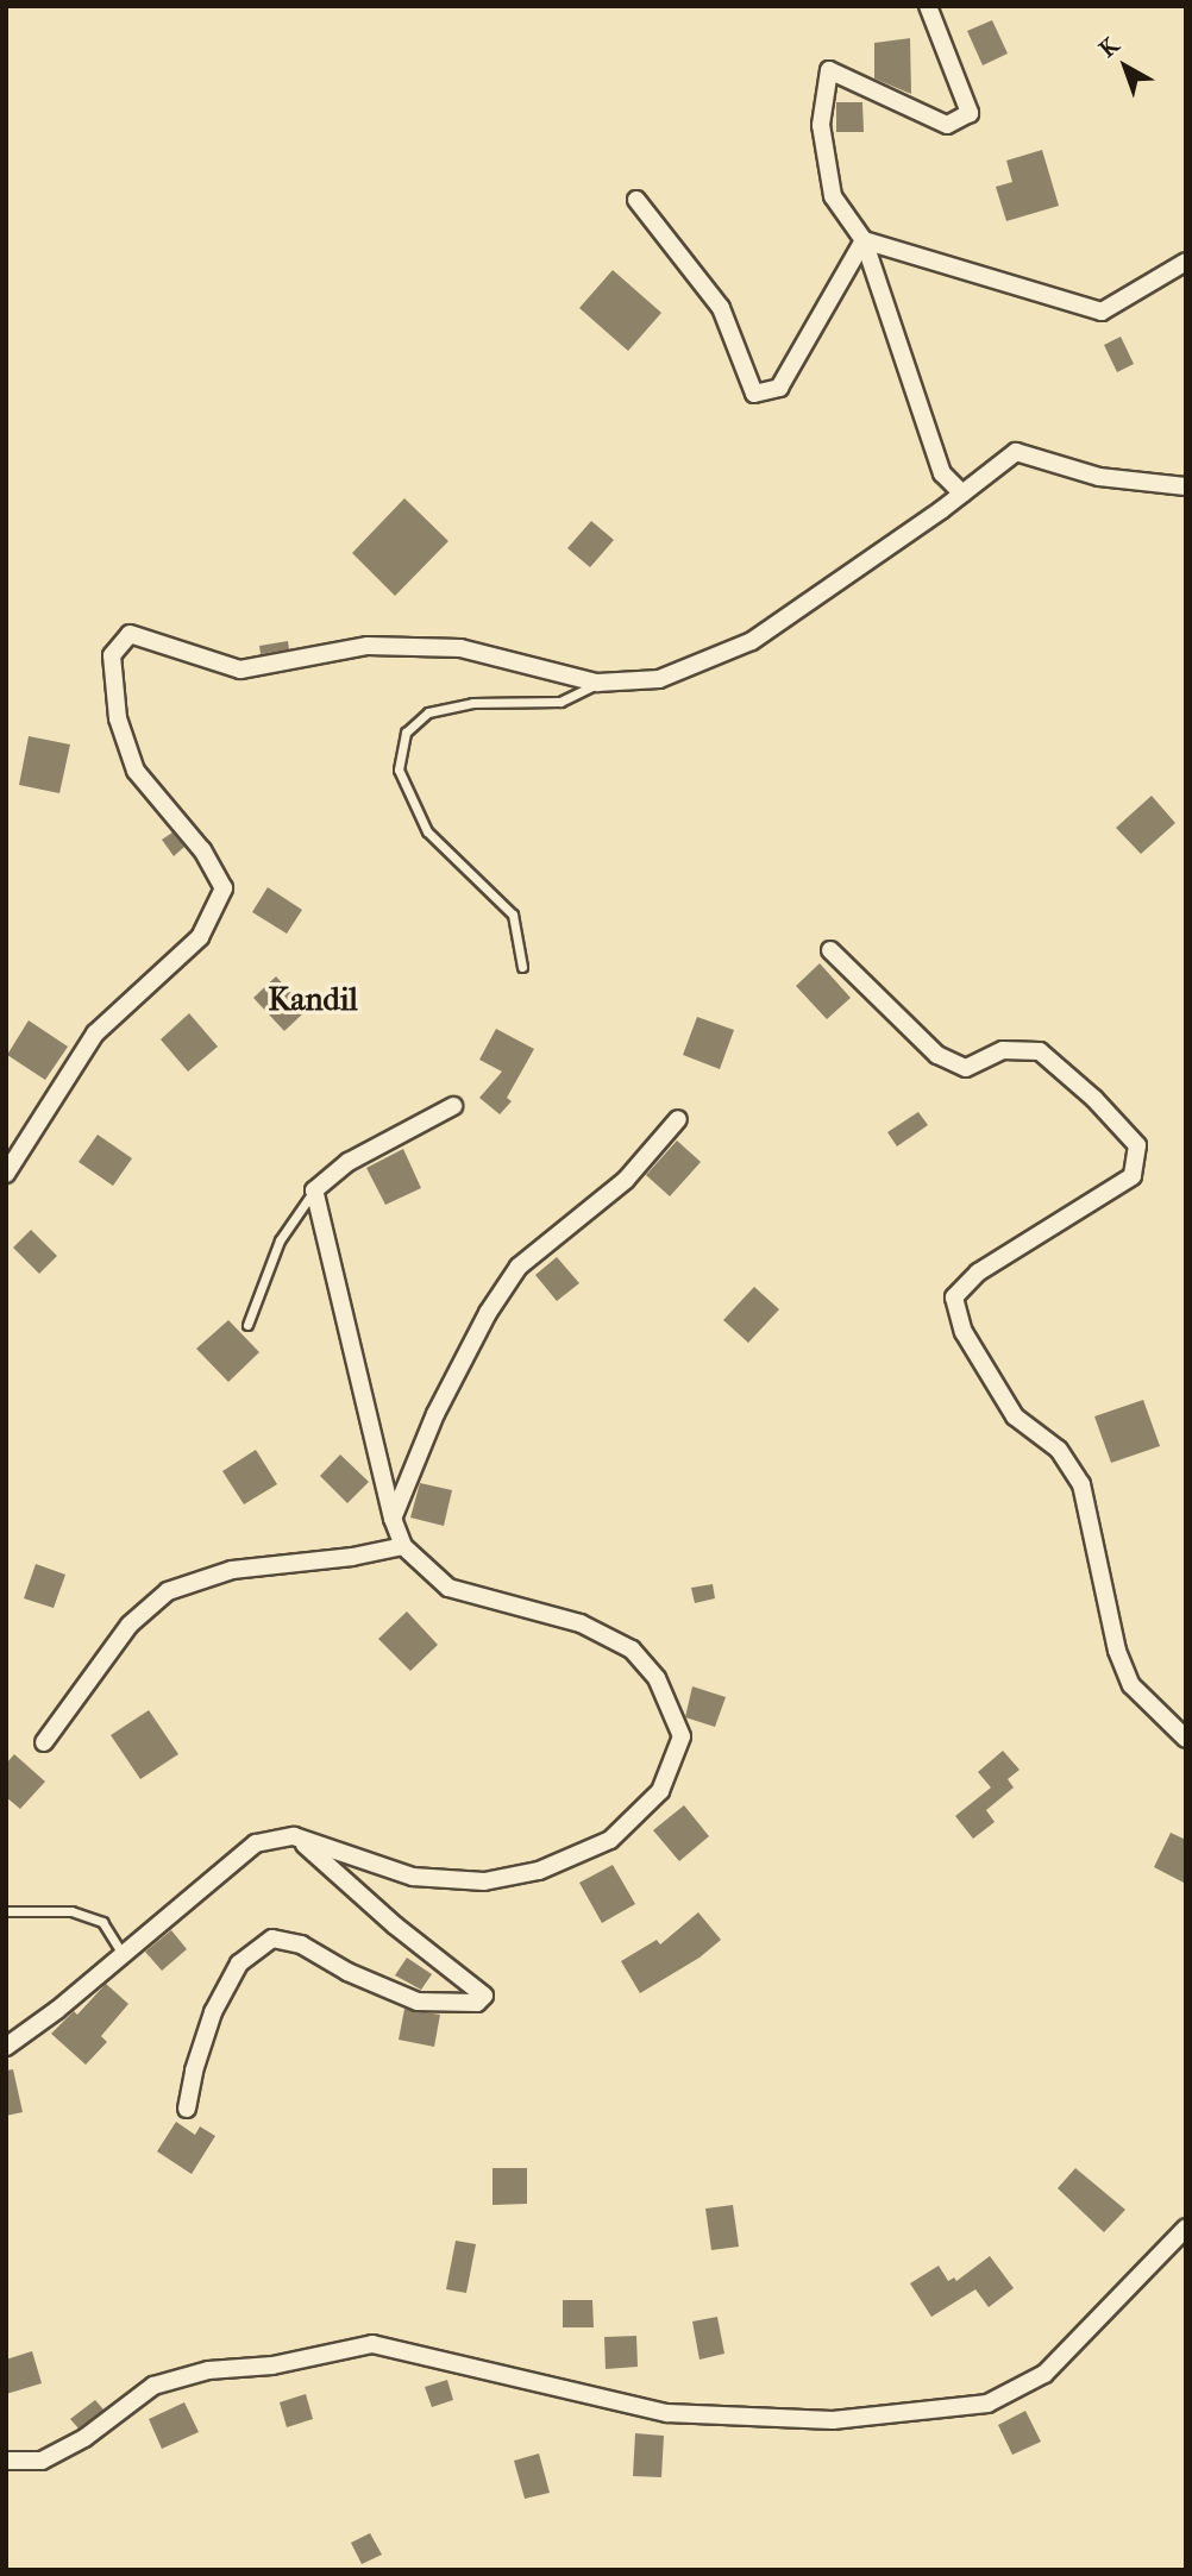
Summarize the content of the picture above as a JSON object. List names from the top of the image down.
{
  "districts": ["Kandil"],
  "north": "top left"
}
